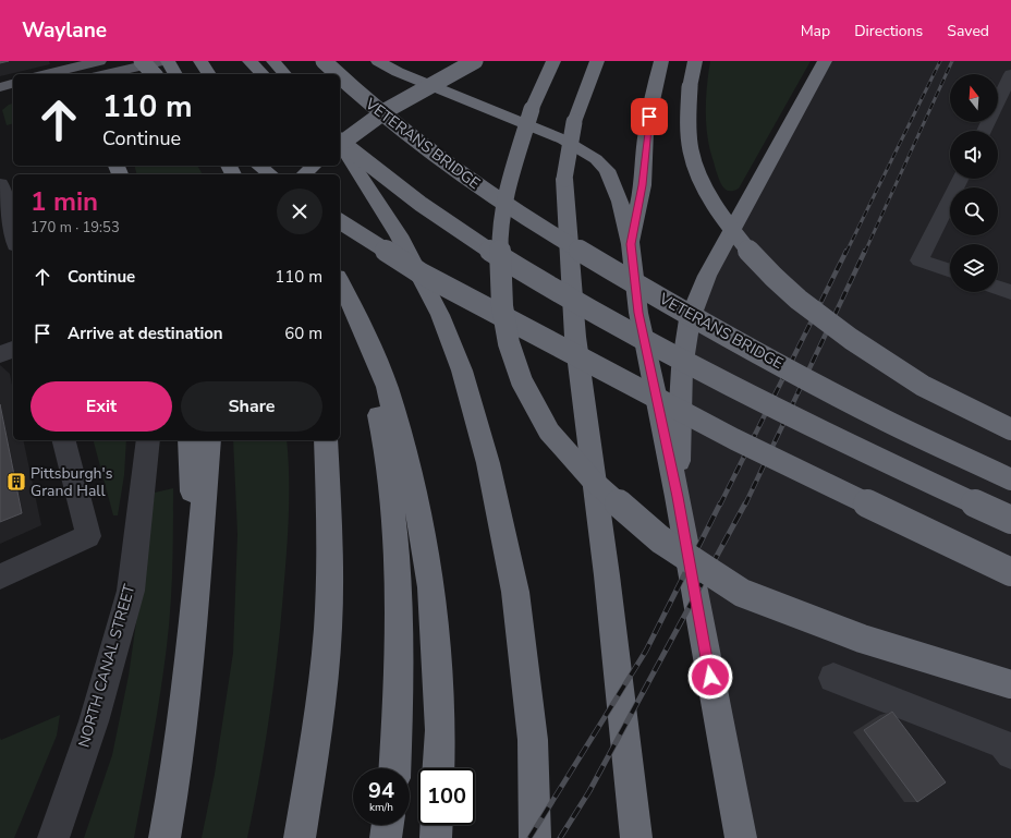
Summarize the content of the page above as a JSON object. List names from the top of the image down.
{
  "streets": {
    "highway": ["VETERANS BRIDGE"],
    "street": ["NORTH CANAL STREET"]
  },
  "places": {
    "building": ["Pittsburgh's Grand Hall"]
  },
  "north": "top",
  "page": {
    "header": "Waylane",
    "nav": ["Map", "Directions", "Saved"],
    "turn": ["110 m", "Continue"],
    "heading": ["1 min", "170 m · 19:53"],
    "list": [
      {
        "name": "Continue",
        "value": "110 m"
      },
      {
        "name": "Arrive at destination",
        "value": "60 m"
      }
    ],
    "buttons": ["Exit", "Share"],
    "speed": "94 km/h",
    "limit": "100"
  }
}
